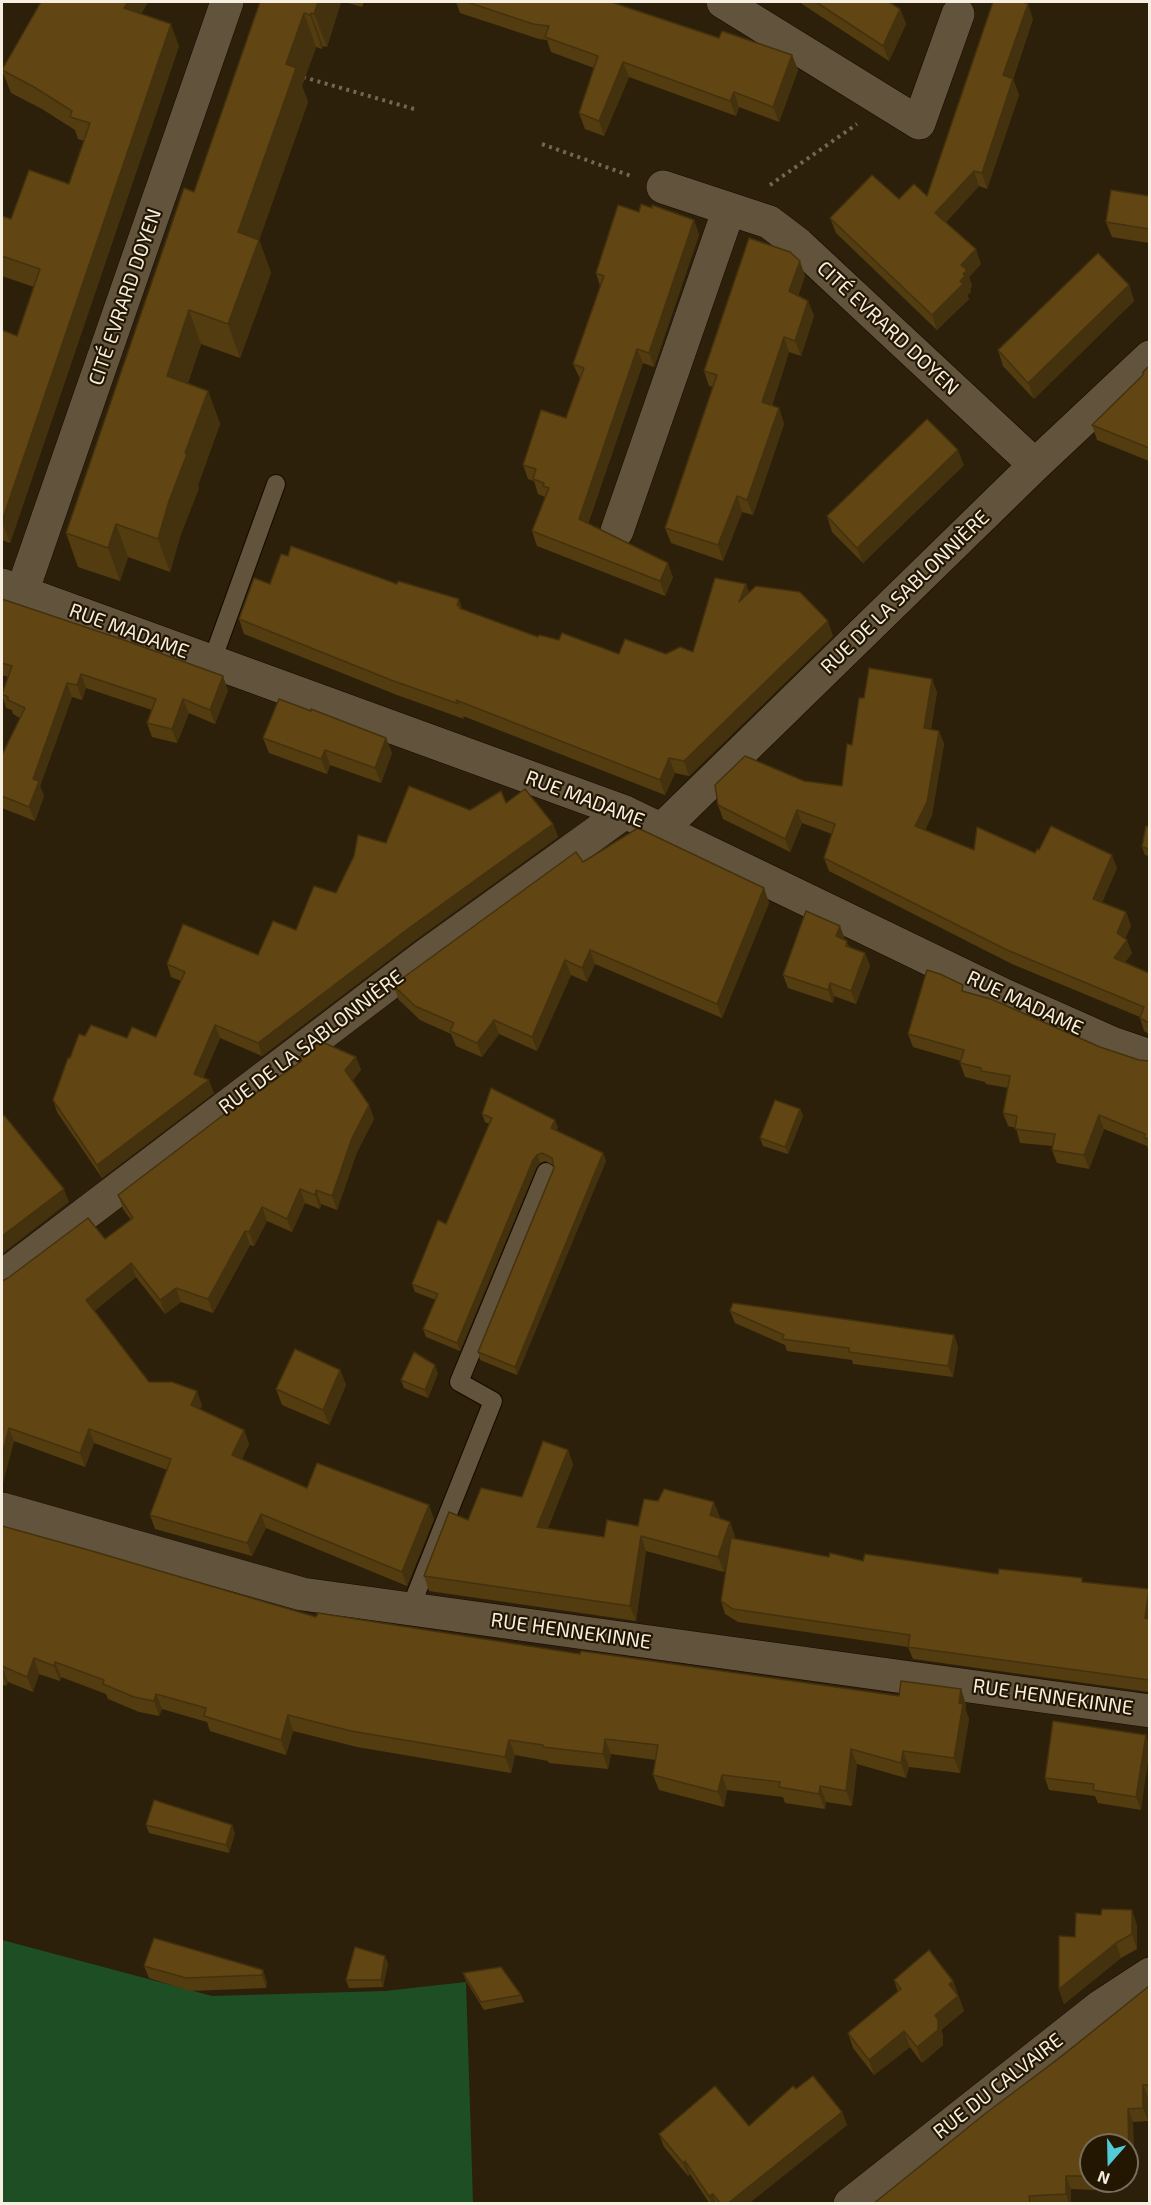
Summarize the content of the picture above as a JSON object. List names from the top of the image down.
{
  "streets": {
    "street": [
      "CITÉ EVRARD DOYEN",
      "RUE DE LA SABLONNIÈRE",
      "RUE MADAME",
      "RUE HENNEKINNE",
      "RUE DU CALVAIRE"
    ]
  },
  "crossings": [
    ["CITÉ EVRARD DOYEN", "RUE DE LA SABLONNIÈRE"],
    ["CITÉ EVRARD DOYEN", "RUE MADAME"],
    ["RUE DE LA SABLONNIÈRE", "RUE MADAME"]
  ],
  "north": "bottom"
}
